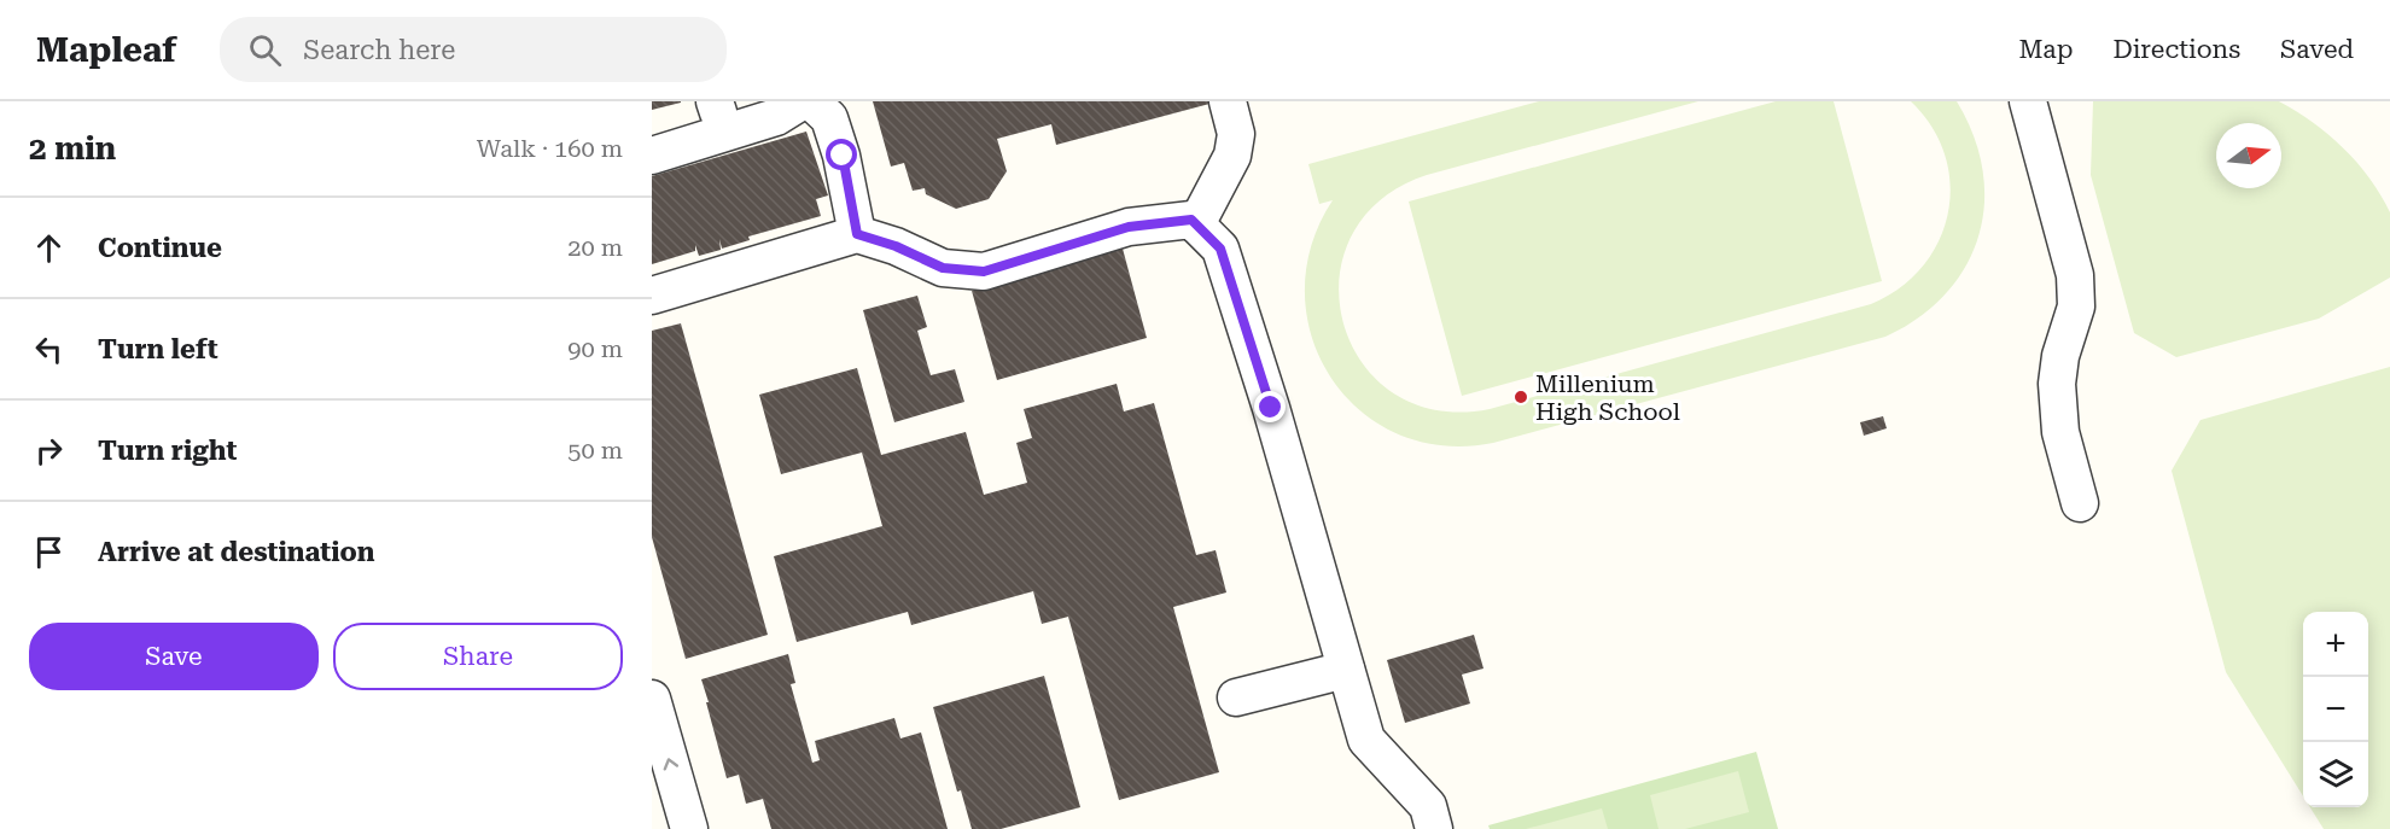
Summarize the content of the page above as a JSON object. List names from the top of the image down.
{
  "places": ["Millenium High School"],
  "north": "right",
  "page": {
    "header": "Mapleaf",
    "search": "Search here",
    "nav": ["Map", "Directions", "Saved"],
    "heading": ["2 min", "Walk · 160 m"],
    "list": [
      ["Continue", "20 m"],
      ["Turn left", "90 m"],
      ["Turn right", "50 m"],
      "Arrive at destination"
    ],
    "buttons": ["Save", "Share"],
    "map_buttons": ["+", "−"]
  }
}
